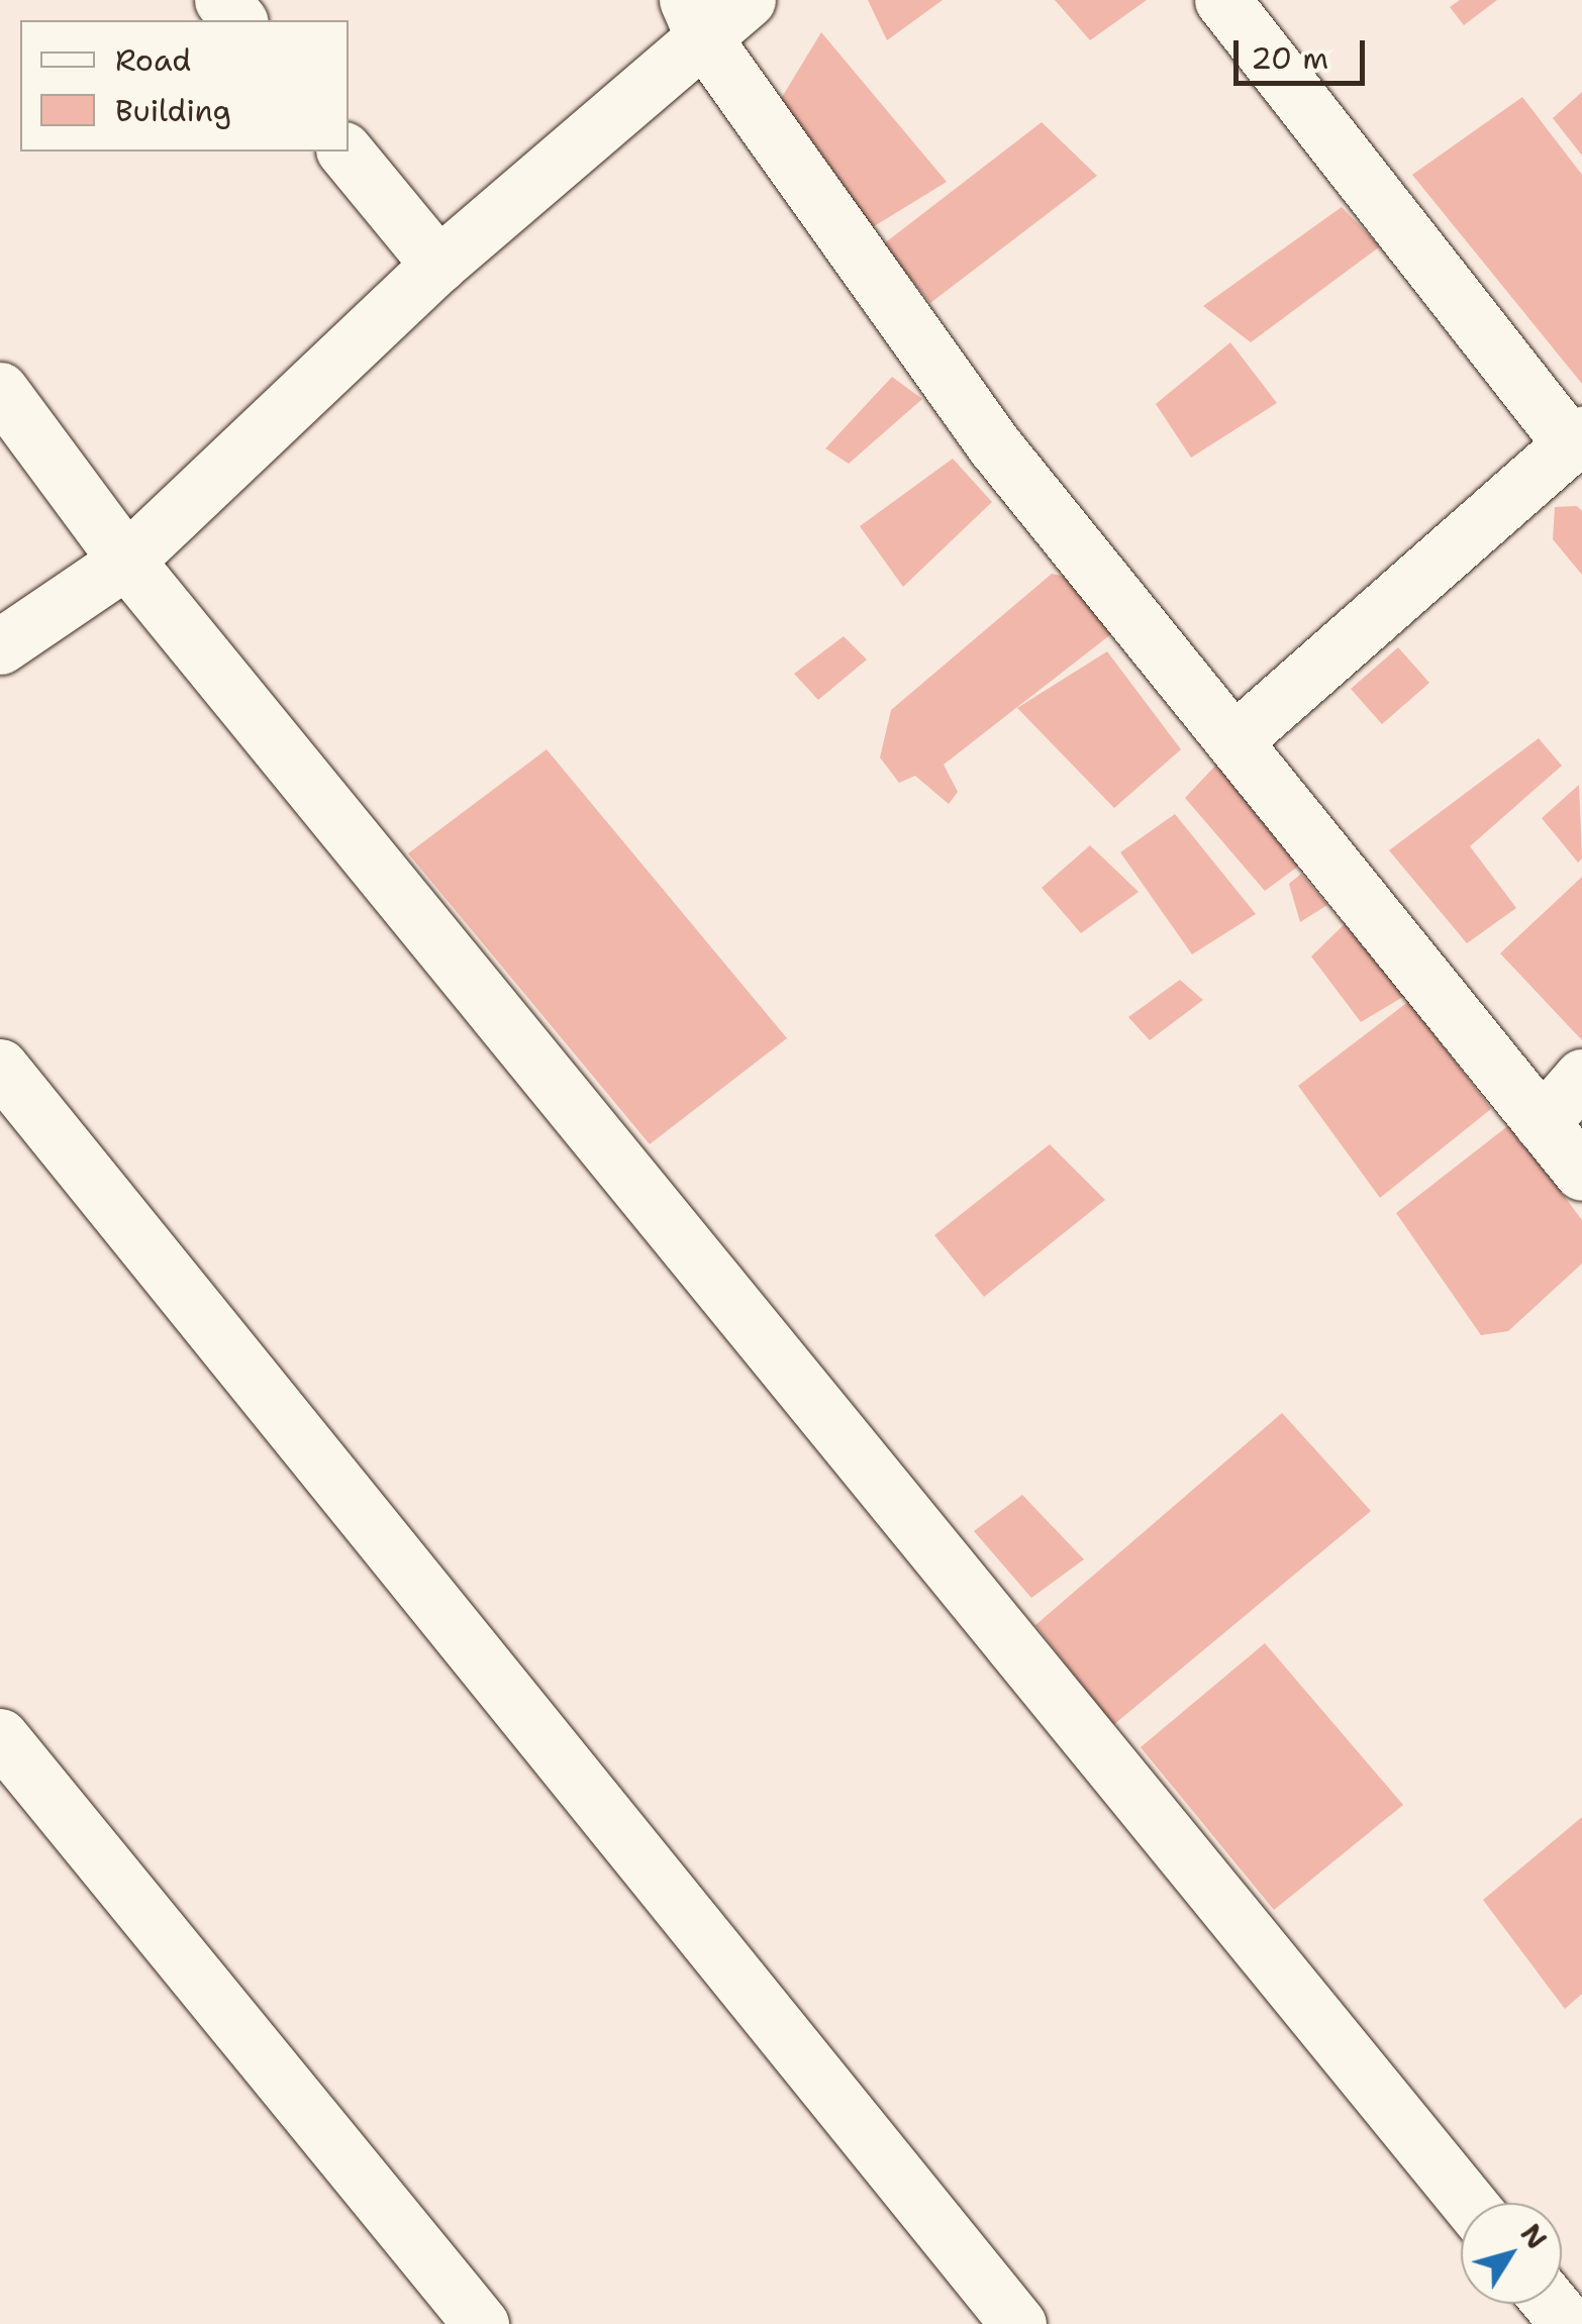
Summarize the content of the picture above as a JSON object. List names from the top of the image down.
{
  "legend": ["Road", "Building"],
  "scale_bar": "20 m",
  "north": "top right"
}
